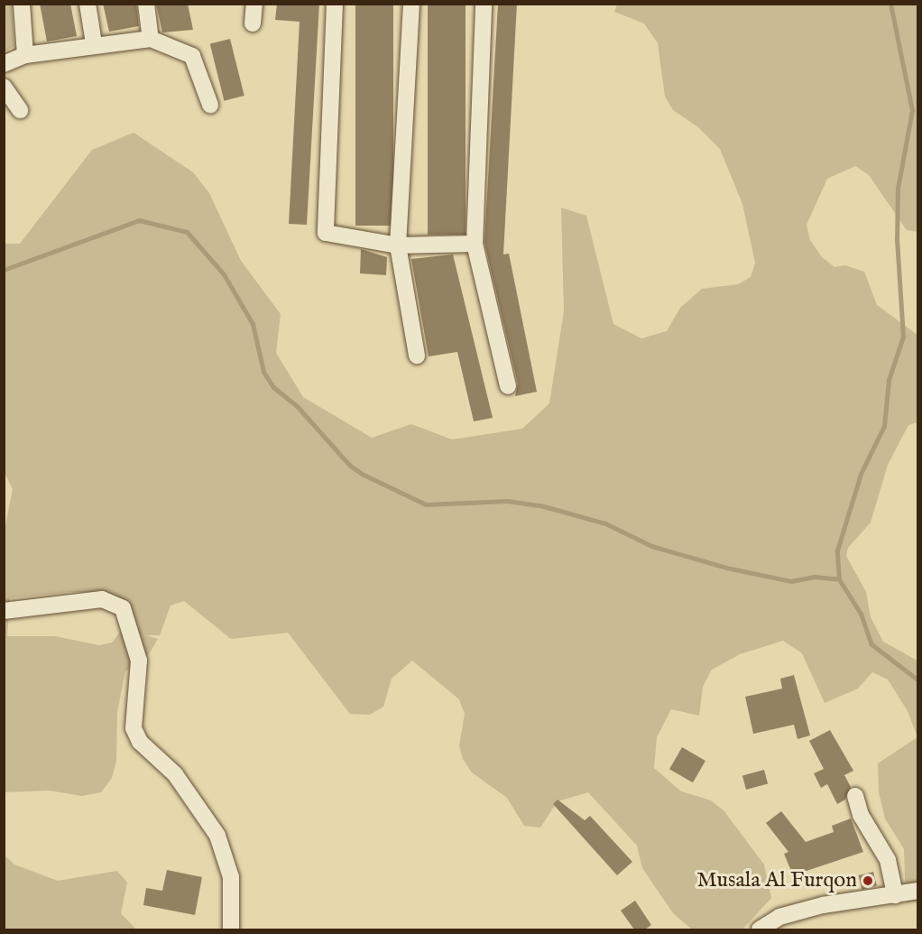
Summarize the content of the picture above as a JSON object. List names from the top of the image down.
{
  "places": ["Musala Al Furqon"]
}
